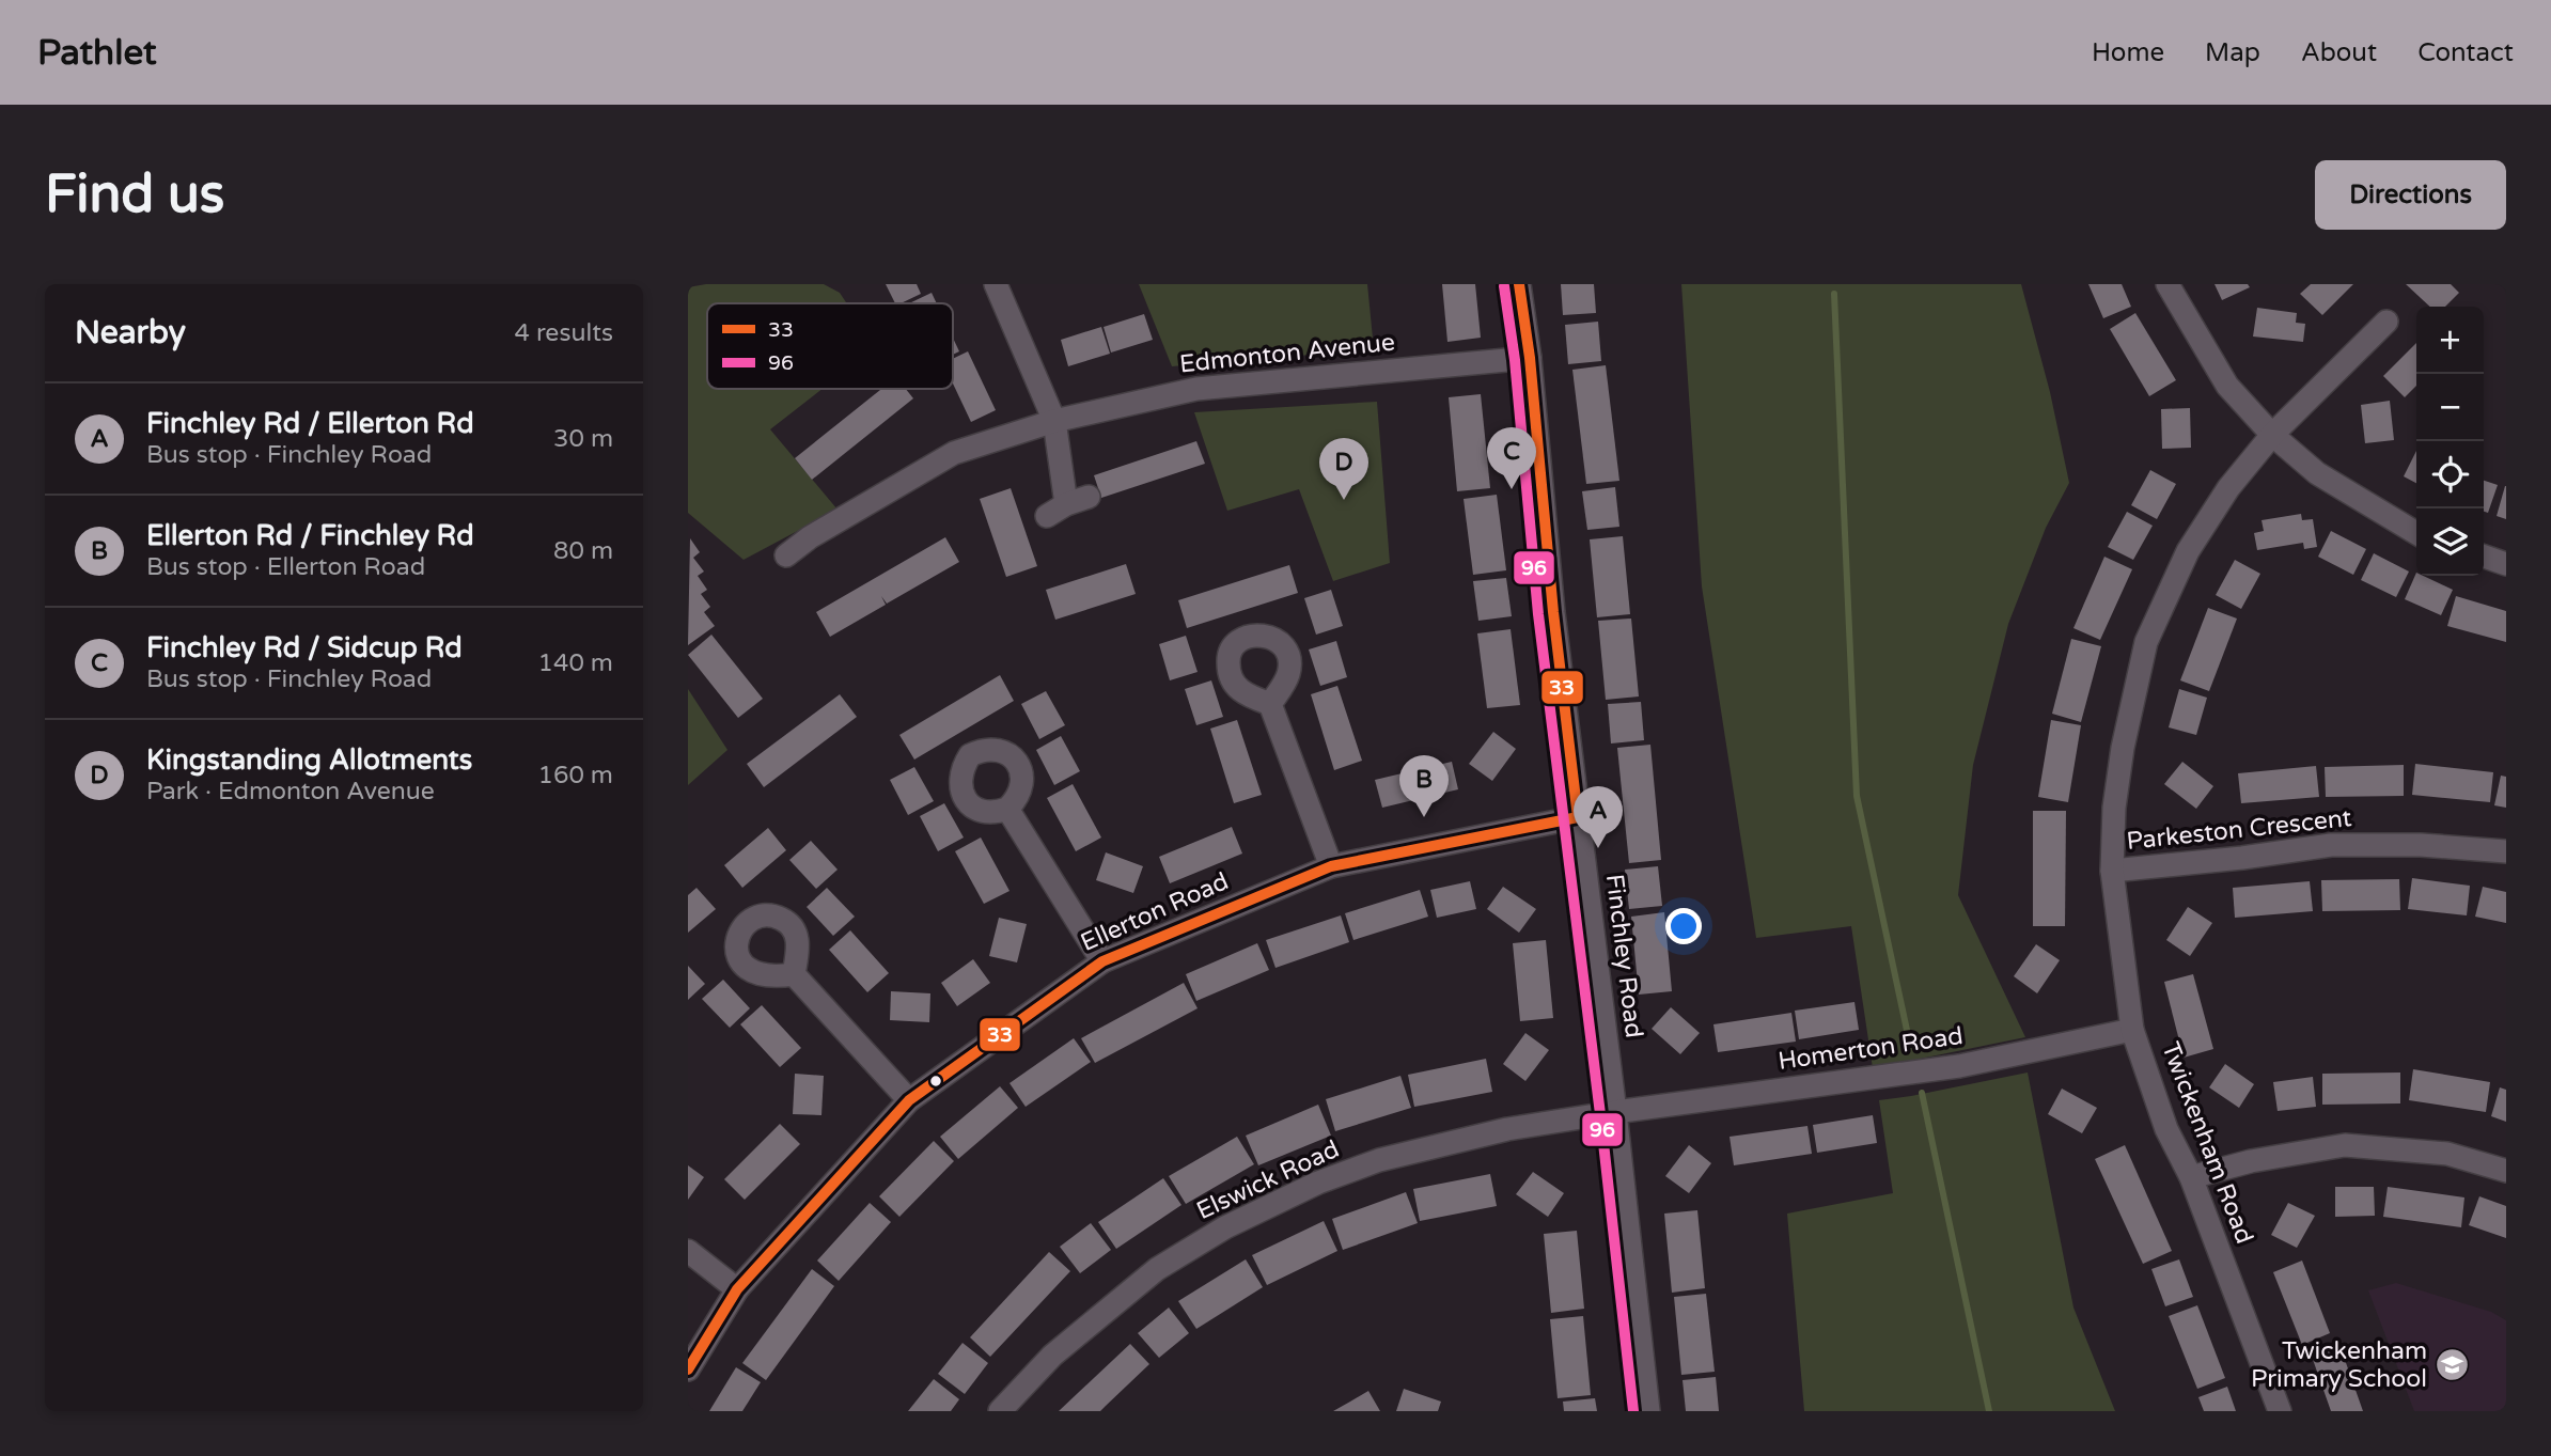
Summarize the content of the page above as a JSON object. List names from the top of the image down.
{
  "streets": {
    "street": [
      "Edmonton Avenue",
      "Parkeston Crescent",
      "Ellerton Road",
      "Finchley Road",
      "Homerton Road",
      "Twickenham Road",
      "Elswick Road"
    ]
  },
  "crossings": [
    ["Edmonton Avenue", "Finchley Road"],
    ["Parkeston Crescent", "Twickenham Road"],
    ["Ellerton Road", "Finchley Road"],
    ["Finchley Road", "Homerton Road"],
    ["Finchley Road", "Elswick Road"],
    ["Homerton Road", "Twickenham Road"],
    ["Homerton Road", "Elswick Road"]
  ],
  "places": {
    "school or university": ["Twickenham Primary School"]
  },
  "lines": ["transit line 33", "transit line 96"],
  "legend": ["33", "96"],
  "page": {
    "header": "Pathlet",
    "nav": [
      "Home",
      "Map",
      "About",
      "Contact"
    ],
    "buttons": "Directions",
    "title": "Find us",
    "heading": ["Nearby", "4 results"],
    "map_buttons": ["+", "−"],
    "list": [
      {
        "mark": "A",
        "name": "Finchley Rd / Ellerton Rd",
        "note": "Bus stop · Finchley Road",
        "value": "30 m"
      },
      {
        "mark": "B",
        "name": "Ellerton Rd / Finchley Rd",
        "note": "Bus stop · Ellerton Road",
        "value": "80 m"
      },
      {
        "mark": "C",
        "name": "Finchley Rd / Sidcup Rd",
        "note": "Bus stop · Finchley Road",
        "value": "140 m"
      },
      {
        "mark": "D",
        "name": "Kingstanding Allotments",
        "note": "Park · Edmonton Avenue",
        "value": "160 m"
      }
    ],
    "pins": [
      "C",
      "D",
      "B",
      "A"
    ]
  }
}
